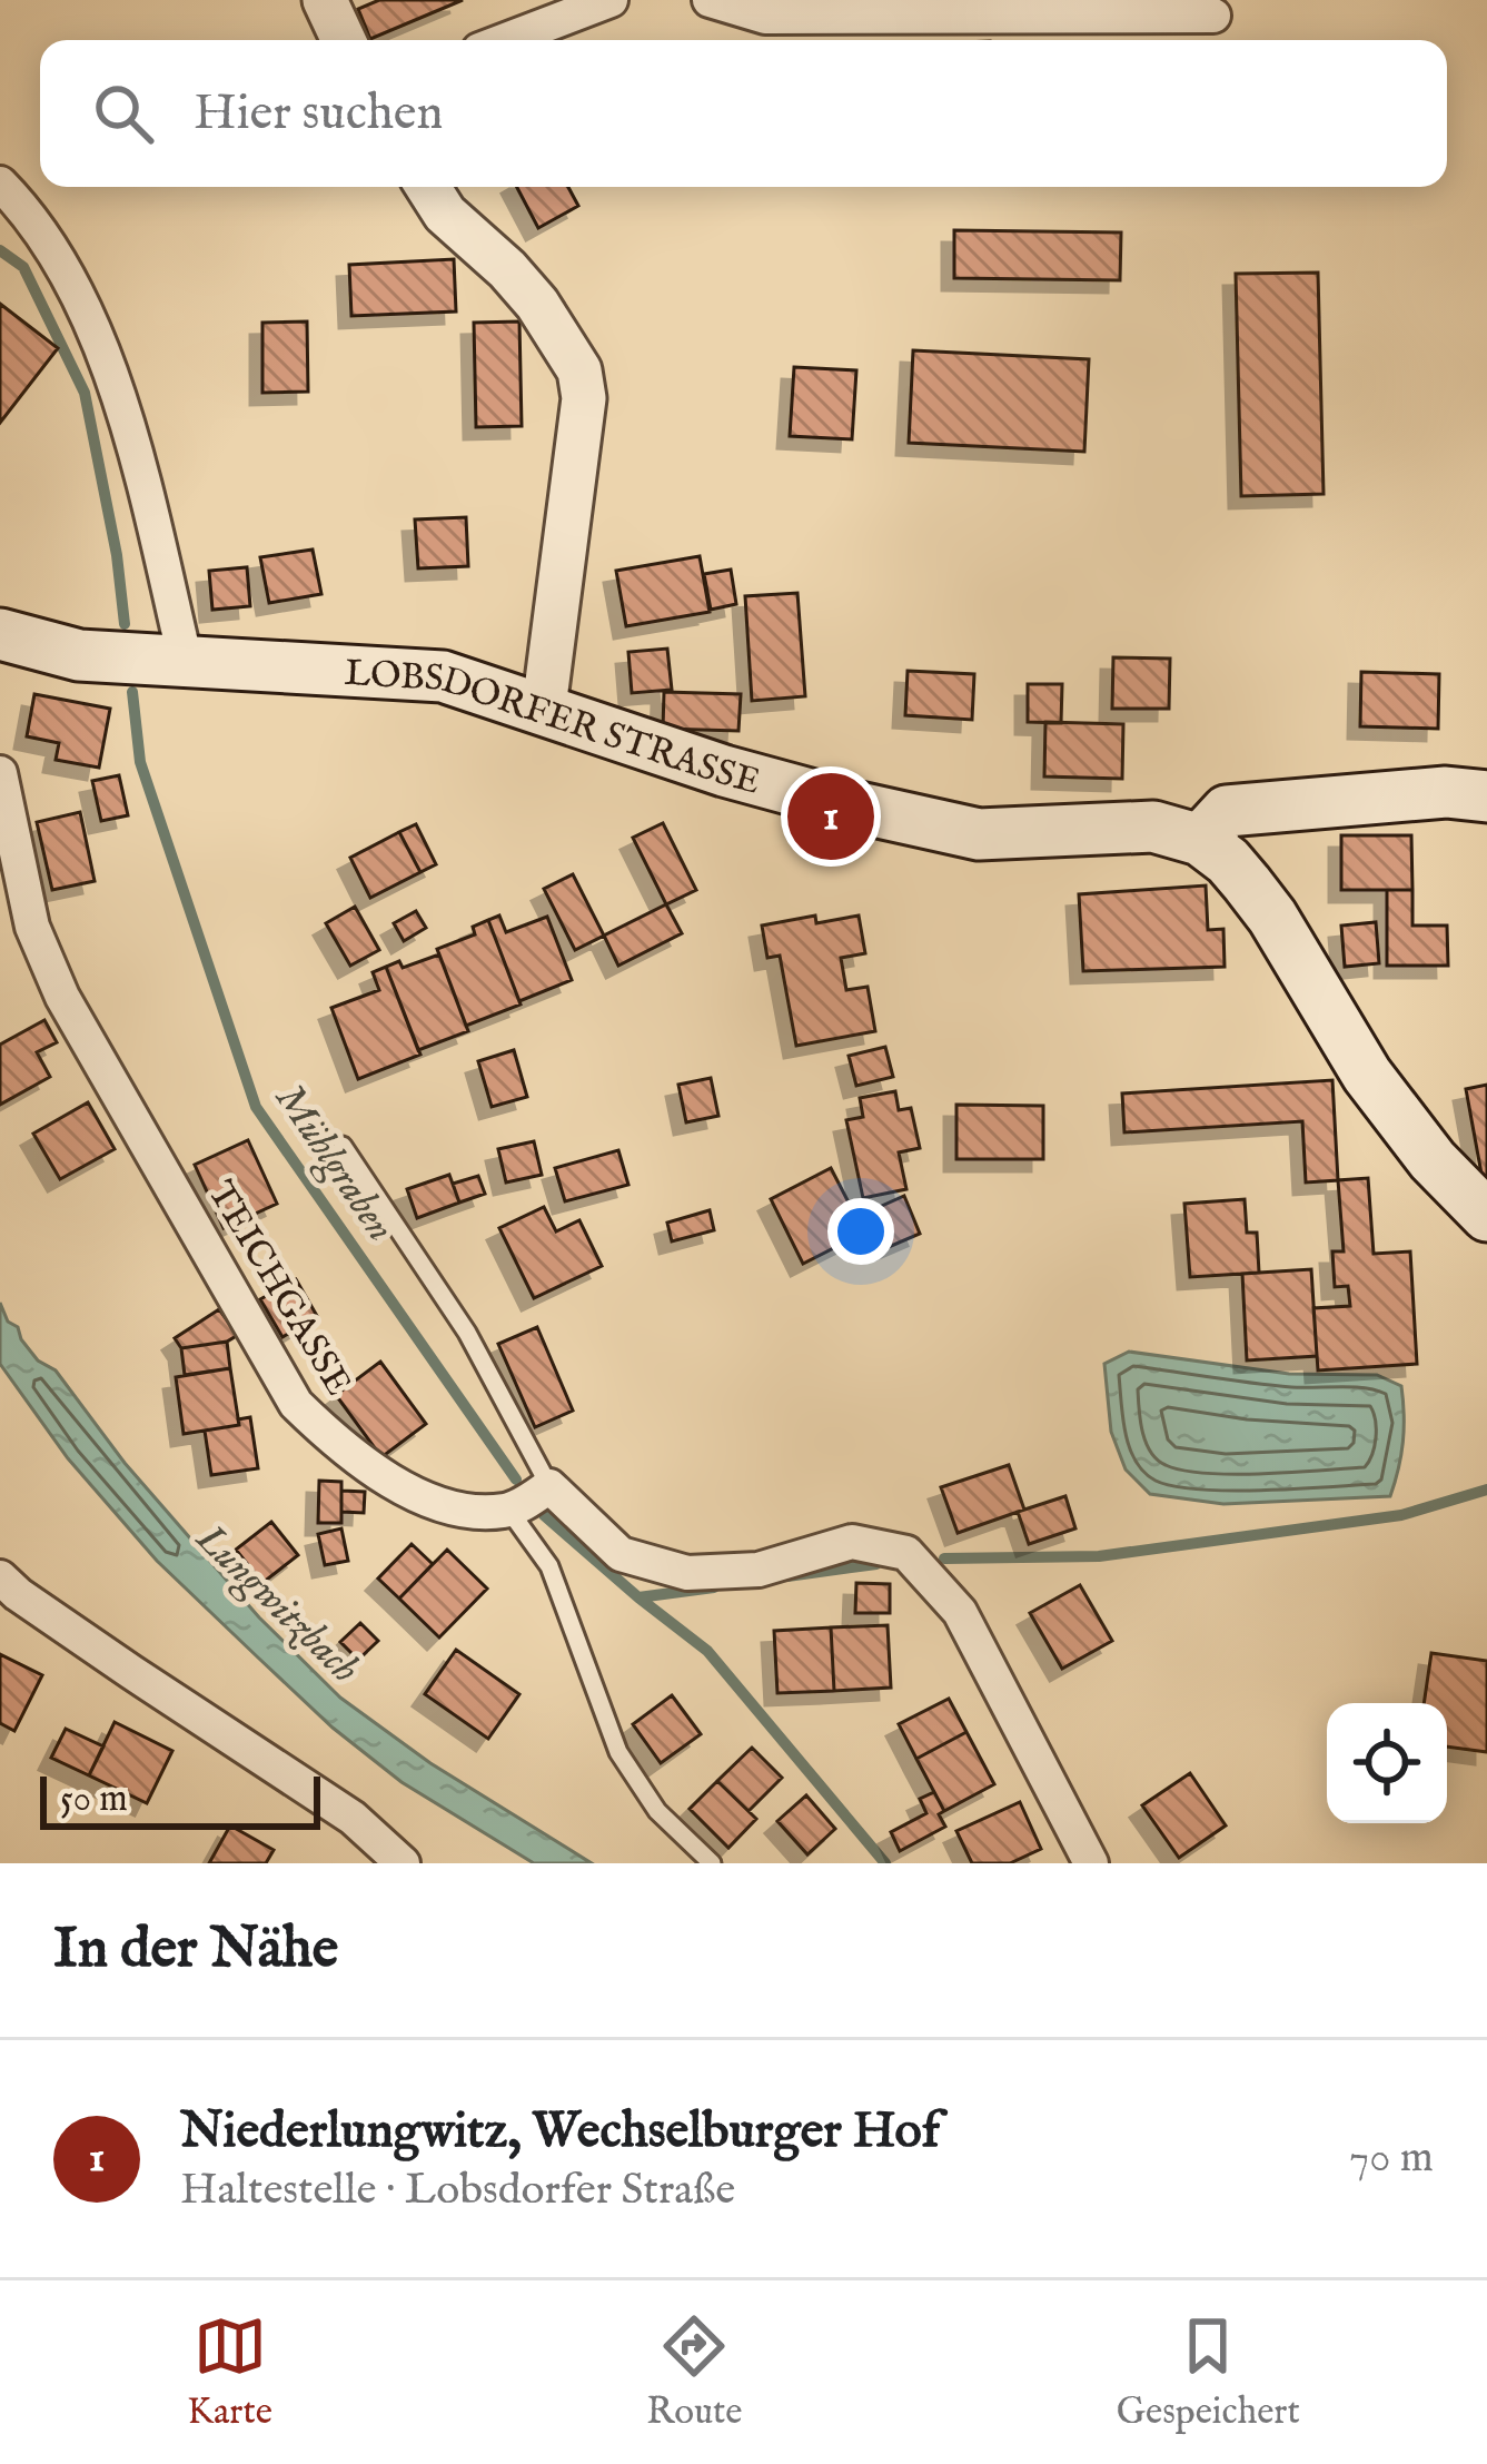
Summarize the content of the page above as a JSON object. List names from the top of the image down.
{
  "streets": {
    "main road": ["LOBSDORFER STRASSE"],
    "street": ["TEICHGASSE"]
  },
  "water": ["Mühlgraben", "Lungwitzbach"],
  "scale_bar": "50 m",
  "page": {
    "search": "Hier suchen",
    "pins": "1",
    "scale": "50 m",
    "heading": "In der Nähe",
    "list": [
      {
        "mark": "1",
        "name": "Niederlungwitz, Wechselburger Hof",
        "note": "Haltestelle · Lobsdorfer Straße",
        "value": "70 m"
      }
    ],
    "nav": ["Karte", "Route", "Gespeichert"]
  }
}
